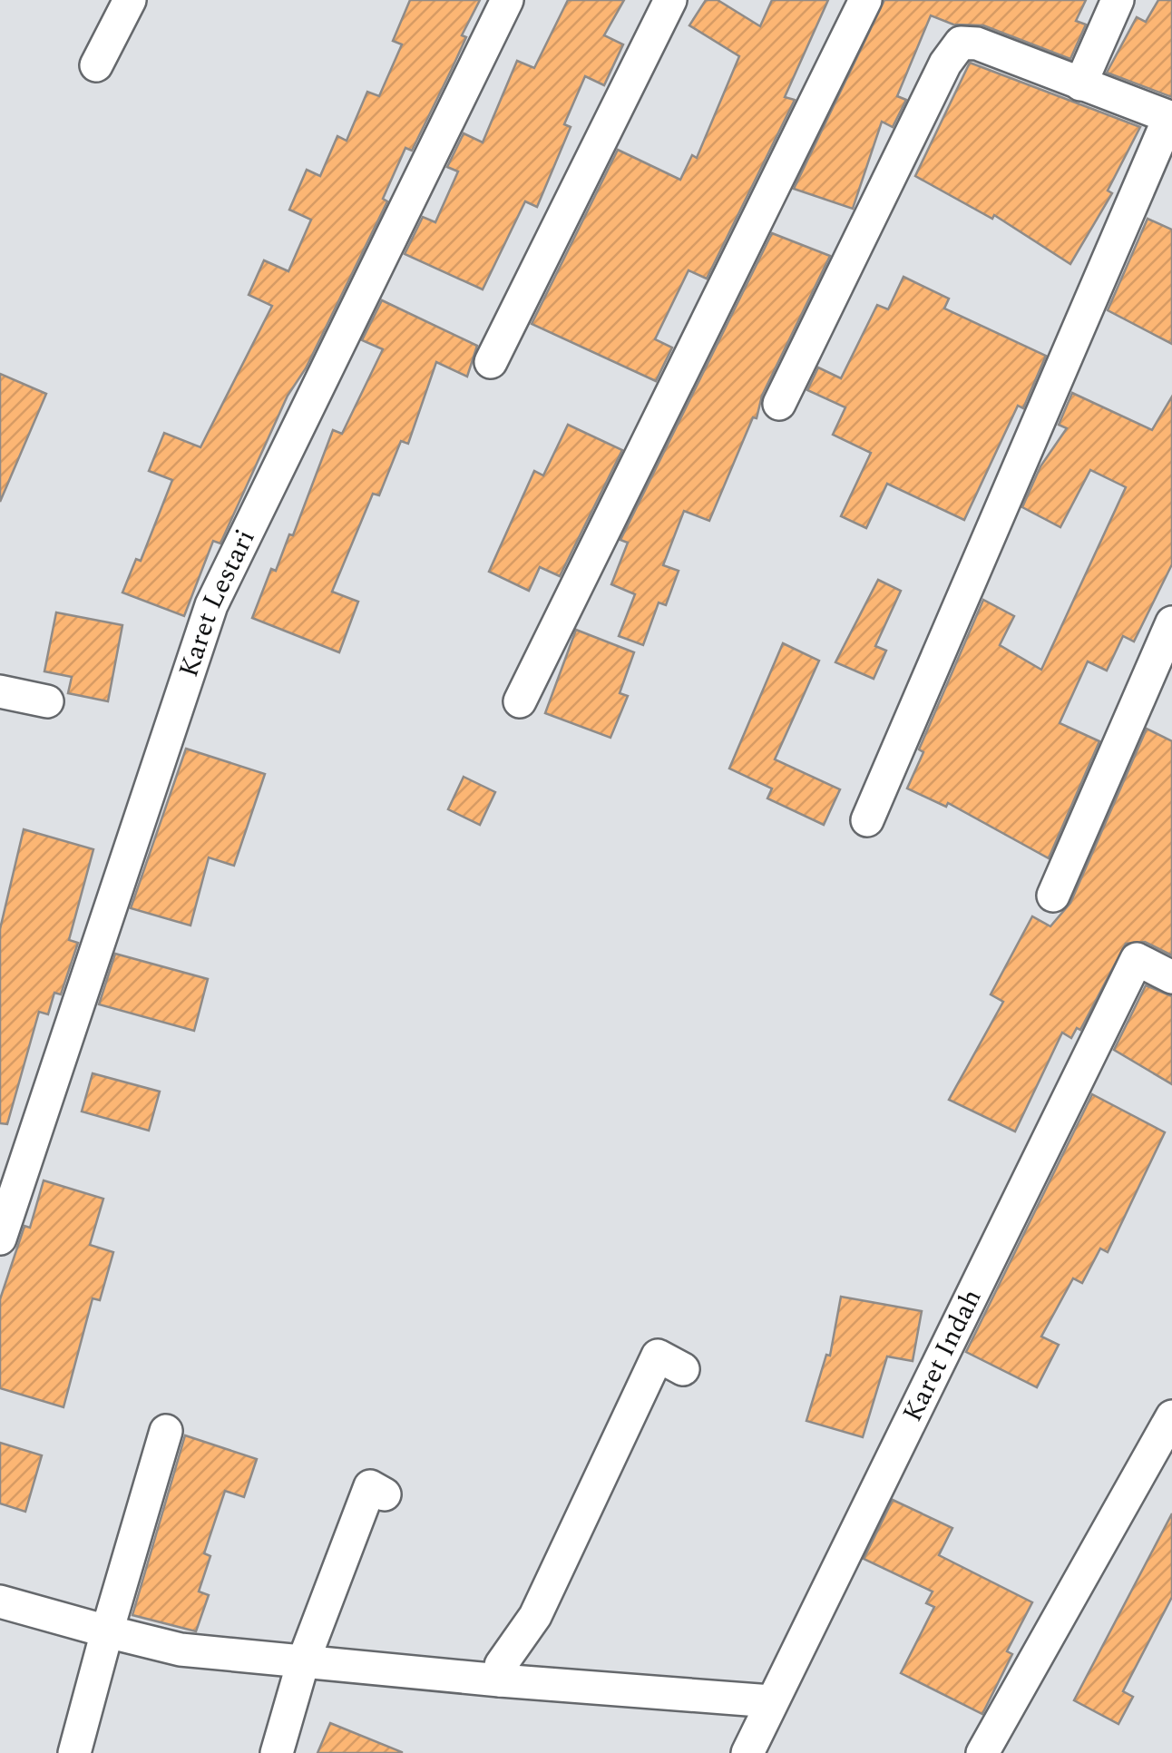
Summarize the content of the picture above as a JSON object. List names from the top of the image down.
{
  "streets": {
    "street": ["Karet Lestari", "Karet Indah"]
  }
}
